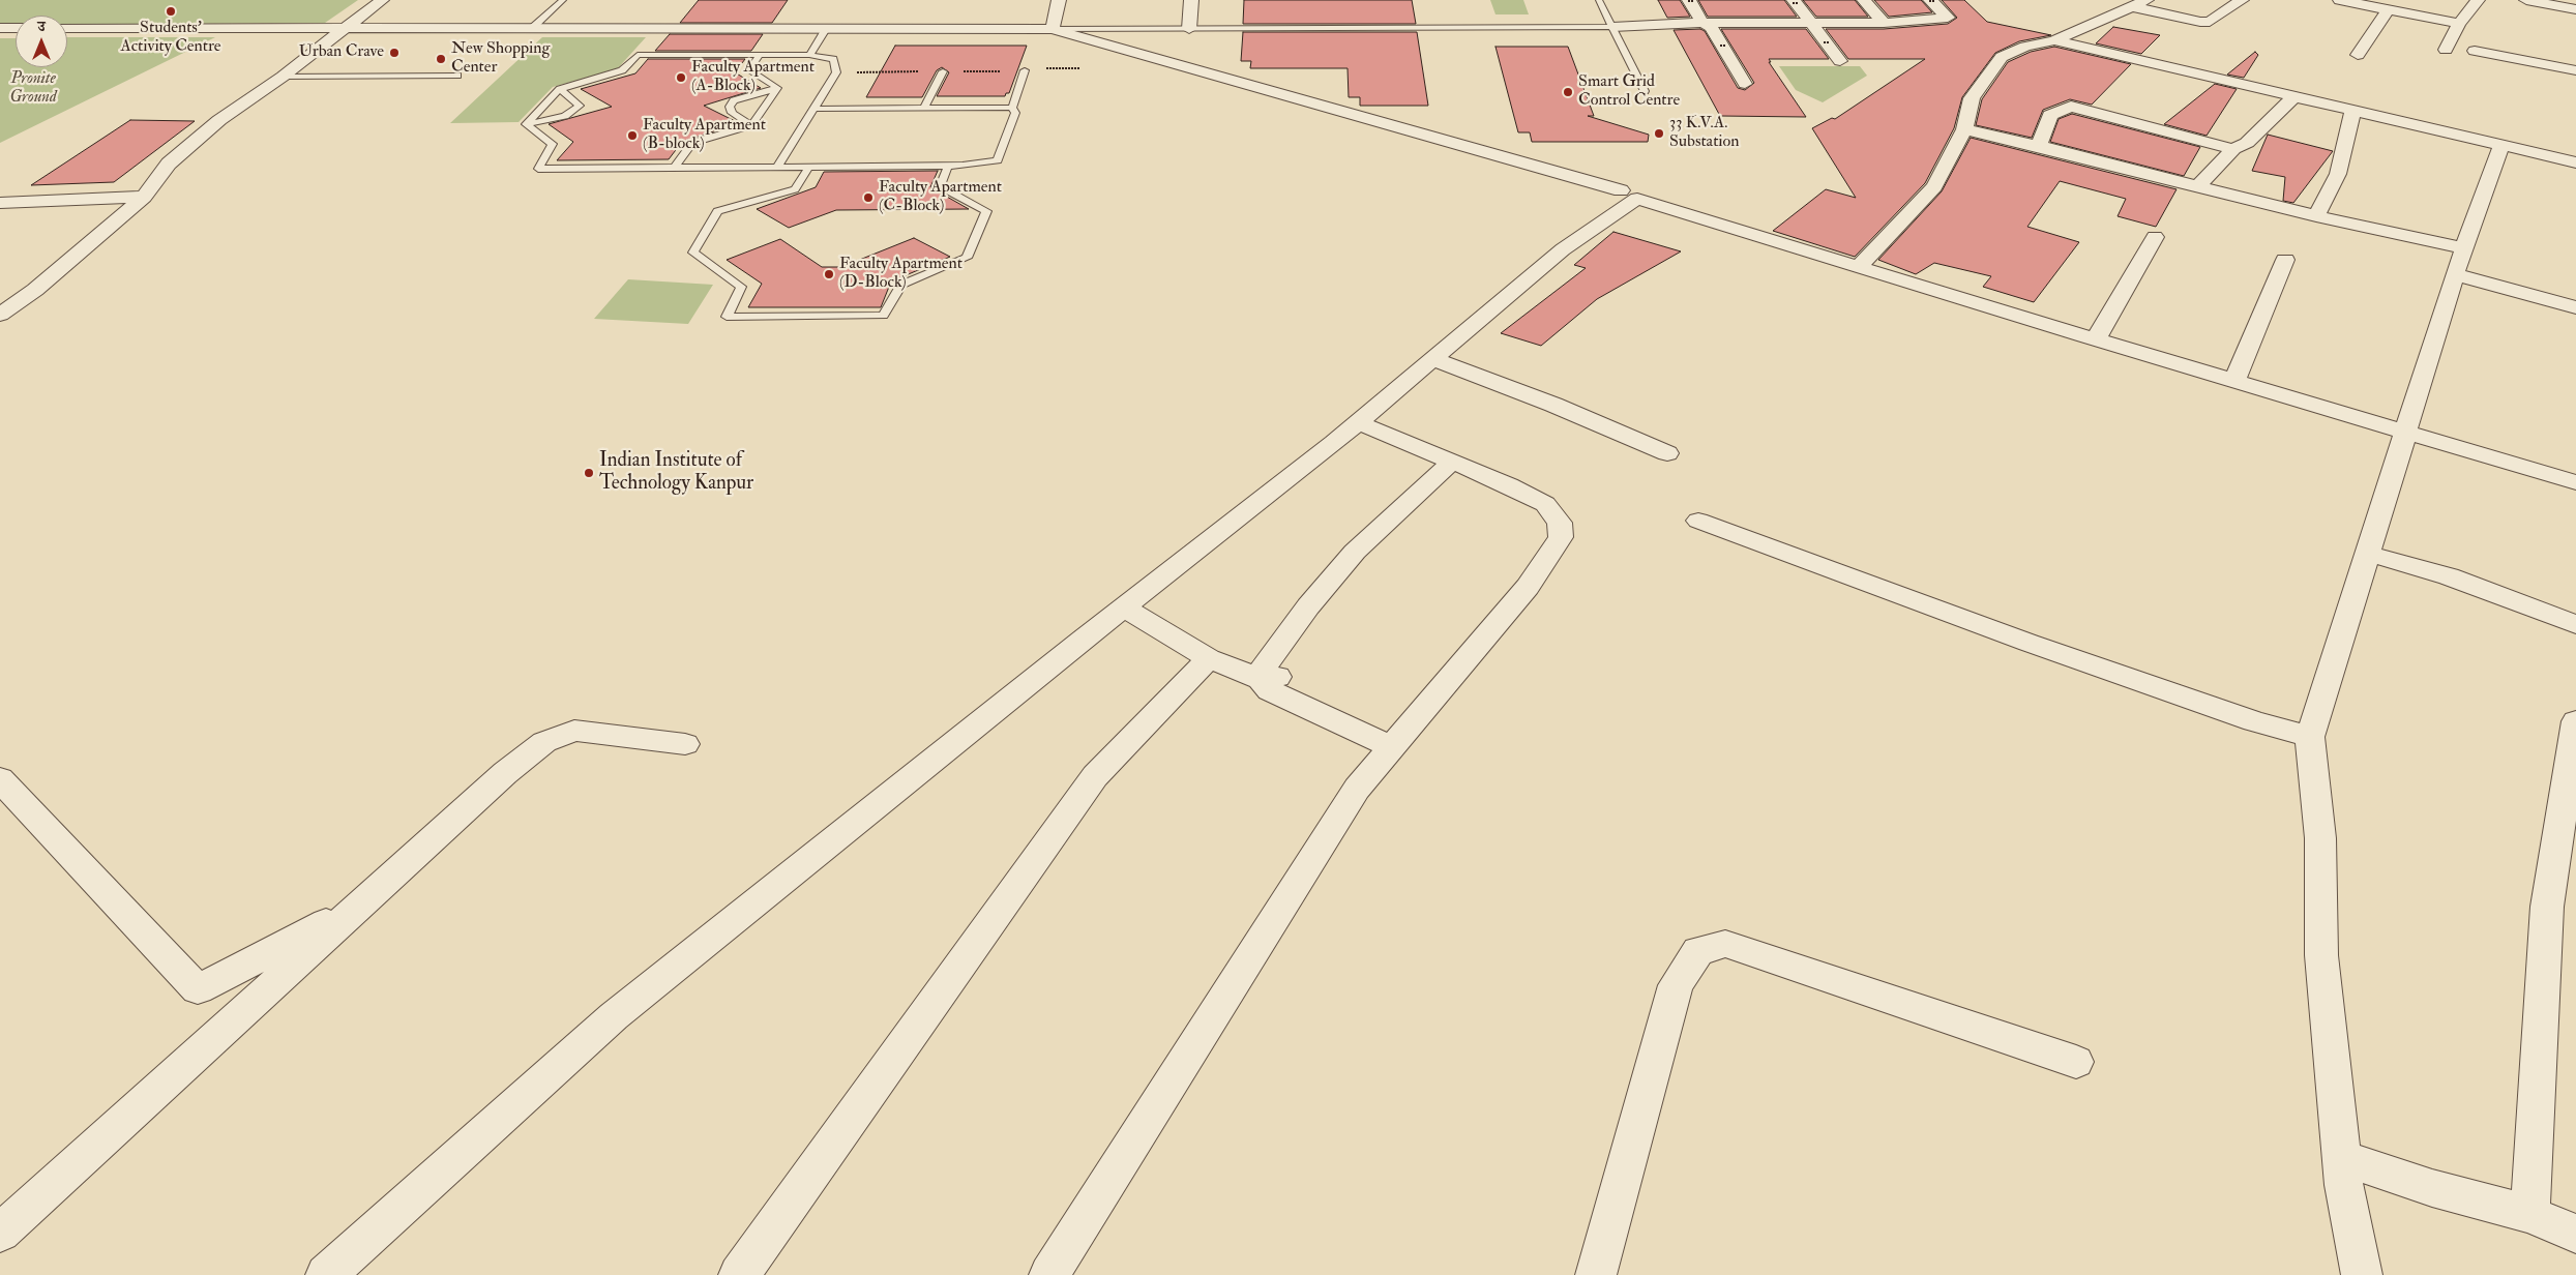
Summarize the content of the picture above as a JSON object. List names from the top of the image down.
{
  "parks": ["Pronite Ground"],
  "places": [
    "Students' Activity Centre",
    "Urban Crave",
    "New Shopping Center",
    "Faculty Apartment (A-Block)",
    "Smart Grid Control Centre",
    "33 K.V.A. Substation",
    "Faculty Apartment (B-block)",
    "Faculty Apartment (C-Block)",
    "Faculty Apartment (D-Block)",
    "Indian Institute of Technology Kanpur"
  ],
  "north": "top"
}
